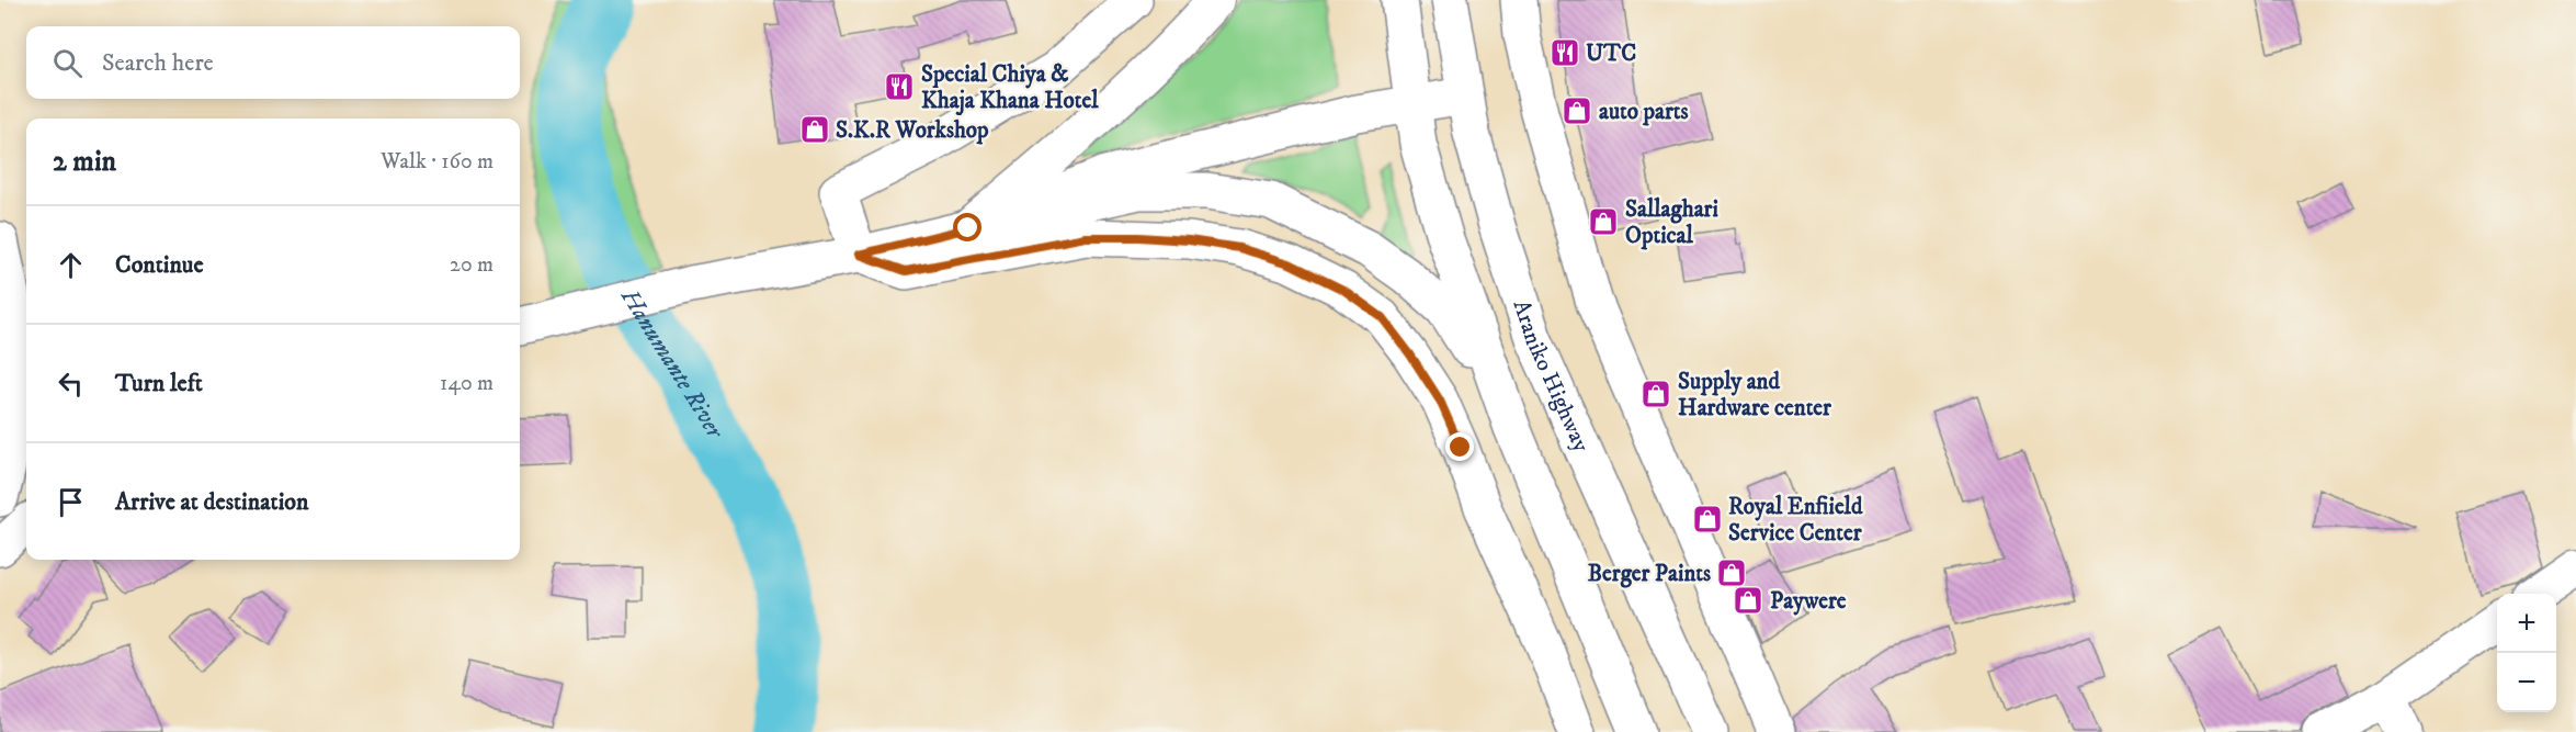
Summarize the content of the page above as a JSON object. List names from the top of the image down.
{
  "streets": {
    "main road": ["Araniko Highway"]
  },
  "water": ["Hanumante River"],
  "places": {
    "restaurant": ["UTC", "Special Chiya & Khaja Khana Hotel"],
    "shop": [
      "auto parts",
      "S.K.R Workshop",
      "Sallaghari Optical",
      "Supply and Hardware center",
      "Royal Enfiield Service Center",
      "Berger Paints",
      "Paywere"
    ]
  },
  "page": {
    "search": "Search here",
    "heading": ["2 min", "Walk · 160 m"],
    "list": [
      ["Continue", "20 m"],
      ["Turn left", "140 m"],
      "Arrive at destination"
    ],
    "map_buttons": ["+", "−"]
  }
}
